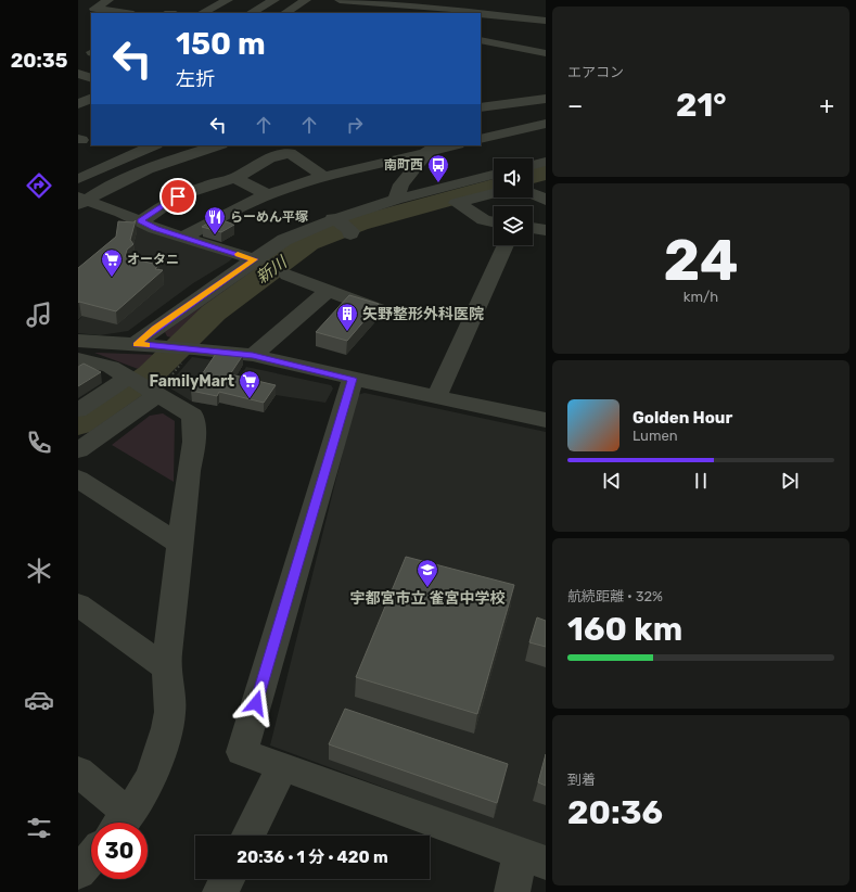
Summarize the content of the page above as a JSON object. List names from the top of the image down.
{
  "water": ["新川"],
  "places": {
    "bus stop": ["南町西"],
    "restaurant": ["らーめん平塚"],
    "supermarket": ["オータニ", "FamilyMart"],
    "building": ["矢野整形外科医院"],
    "school or university": ["宇都宮市立 雀宮中学校"]
  },
  "page": {
    "tabs": "20:35",
    "tile": [
      "エアコン",
      ["24", "km/h"],
      ["航続距離 · 32%", "160 km"],
      ["到着", "20:36"]
    ],
    "turn": ["150 m", "左折"],
    "heat": ["−", "21°", "+"],
    "song": ["Golden Hour", "Lumen"],
    "limit": "30",
    "trip": "20:36 · 1 分 · 420 m"
  }
}
